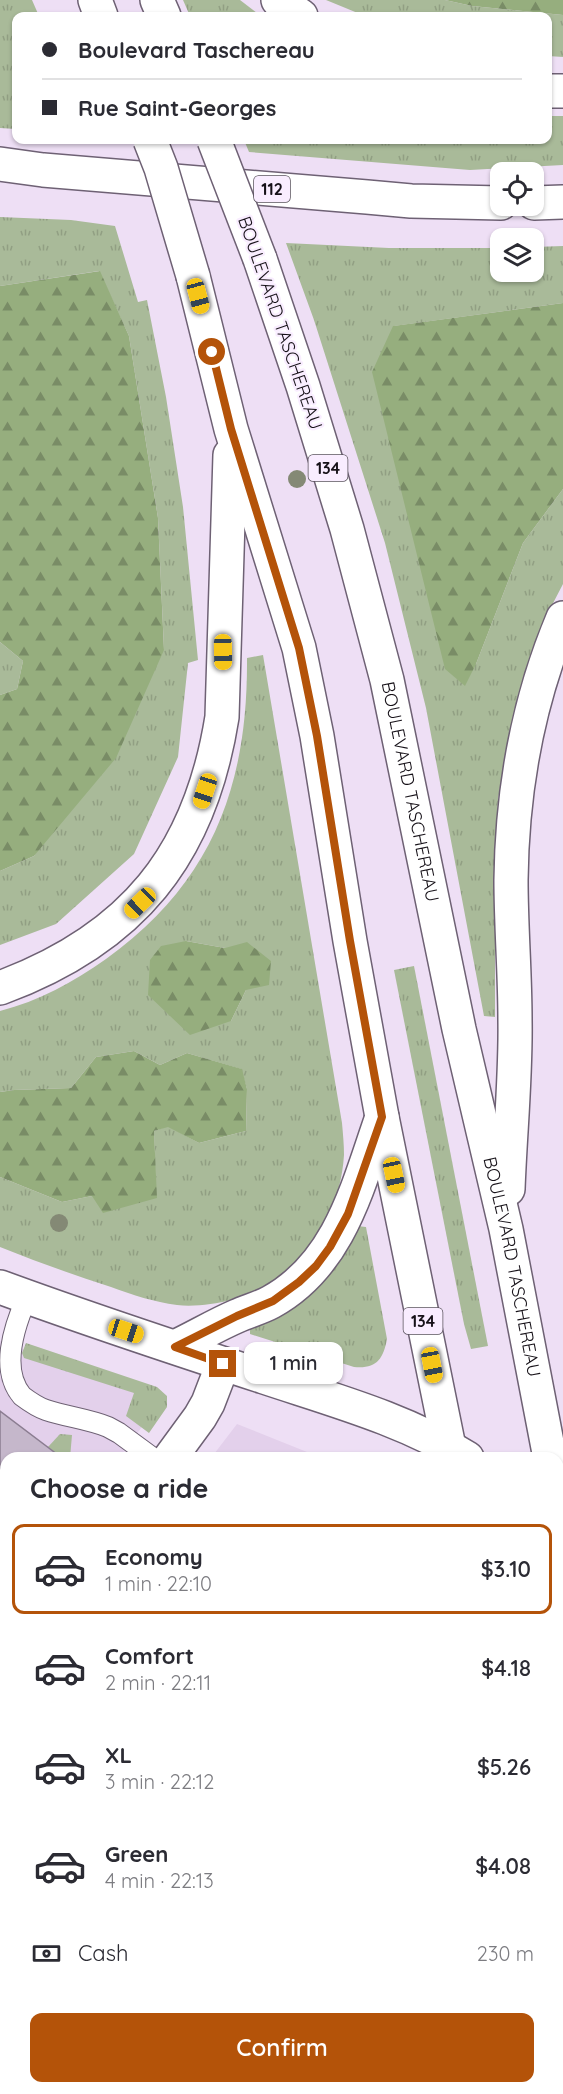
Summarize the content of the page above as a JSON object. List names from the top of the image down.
{
  "streets": {
    "main road": ["112", "BOULEVARD TASCHEREAU", "134"]
  },
  "page": {
    "banner": ["Boulevard Taschereau", "Rue Saint-Georges"],
    "bubble": "1 min",
    "heading": "Choose a ride",
    "list": [
      {
        "name": "Economy",
        "note": "1 min · 22:10",
        "value": "$3.10"
      },
      {
        "name": "Comfort",
        "note": "2 min · 22:11",
        "value": "$4.18"
      },
      {
        "name": "XL",
        "note": "3 min · 22:12",
        "value": "$5.26"
      },
      {
        "name": "Green",
        "note": "4 min · 22:13",
        "value": "$4.08"
      }
    ],
    "pay": ["Cash", "230 m"],
    "buttons": "Confirm"
  }
}
